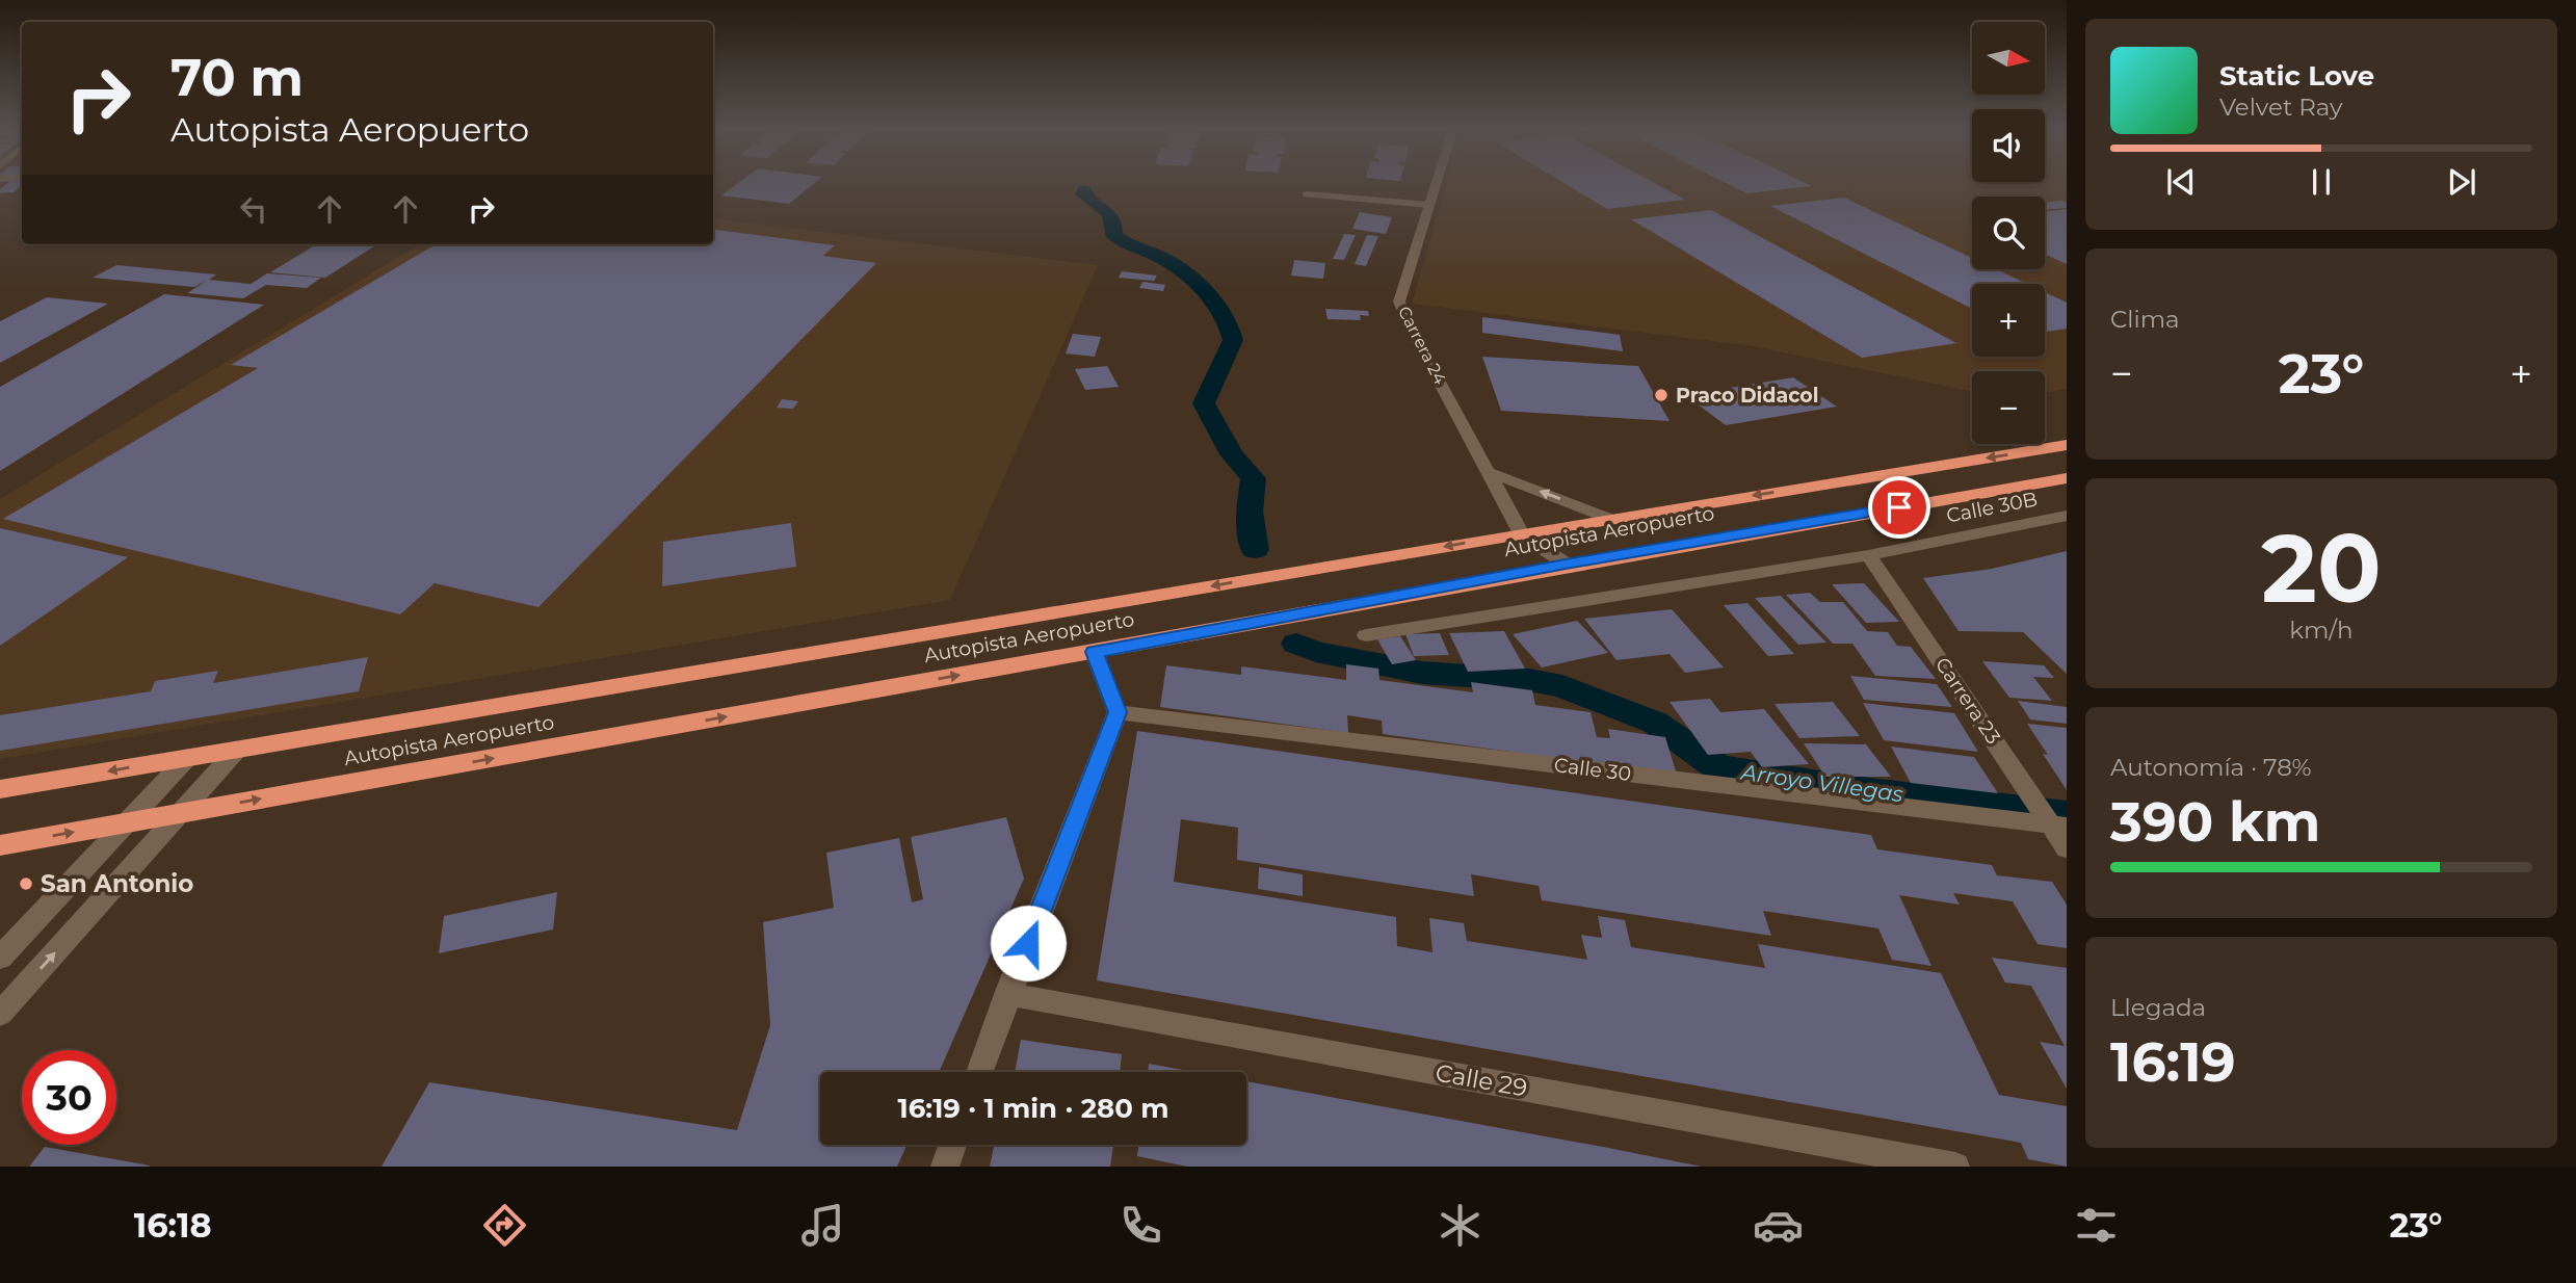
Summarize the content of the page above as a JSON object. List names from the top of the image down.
{
  "streets": {
    "highway": ["Autopista Aeropuerto"],
    "street": [
      "Carrera 24",
      "Calle 30B",
      "Carrera 23",
      "Calle 30",
      "Calle 29"
    ]
  },
  "crossings": [
    ["Carrera 24", "Autopista Aeropuerto"],
    ["Calle 30B", "Carrera 23"],
    ["Carrera 23", "Calle 30"]
  ],
  "water": ["Arroyo Villegas"],
  "places": ["Praco Didacol", "San Antonio"],
  "north": "right",
  "page": {
    "map_buttons": ["+", "−"],
    "turn": ["70 m", "Autopista Aeropuerto"],
    "song": ["Static Love", "Velvet Ray"],
    "tile": [
      "Clima",
      ["20", "km/h"],
      ["Autonomía · 78%", "390 km"],
      ["Llegada", "16:19"]
    ],
    "heat": ["−", "23°", "+"],
    "limit": "30",
    "trip": "16:19 · 1 min · 280 m",
    "tabs": ["16:18", "23°"]
  }
}
